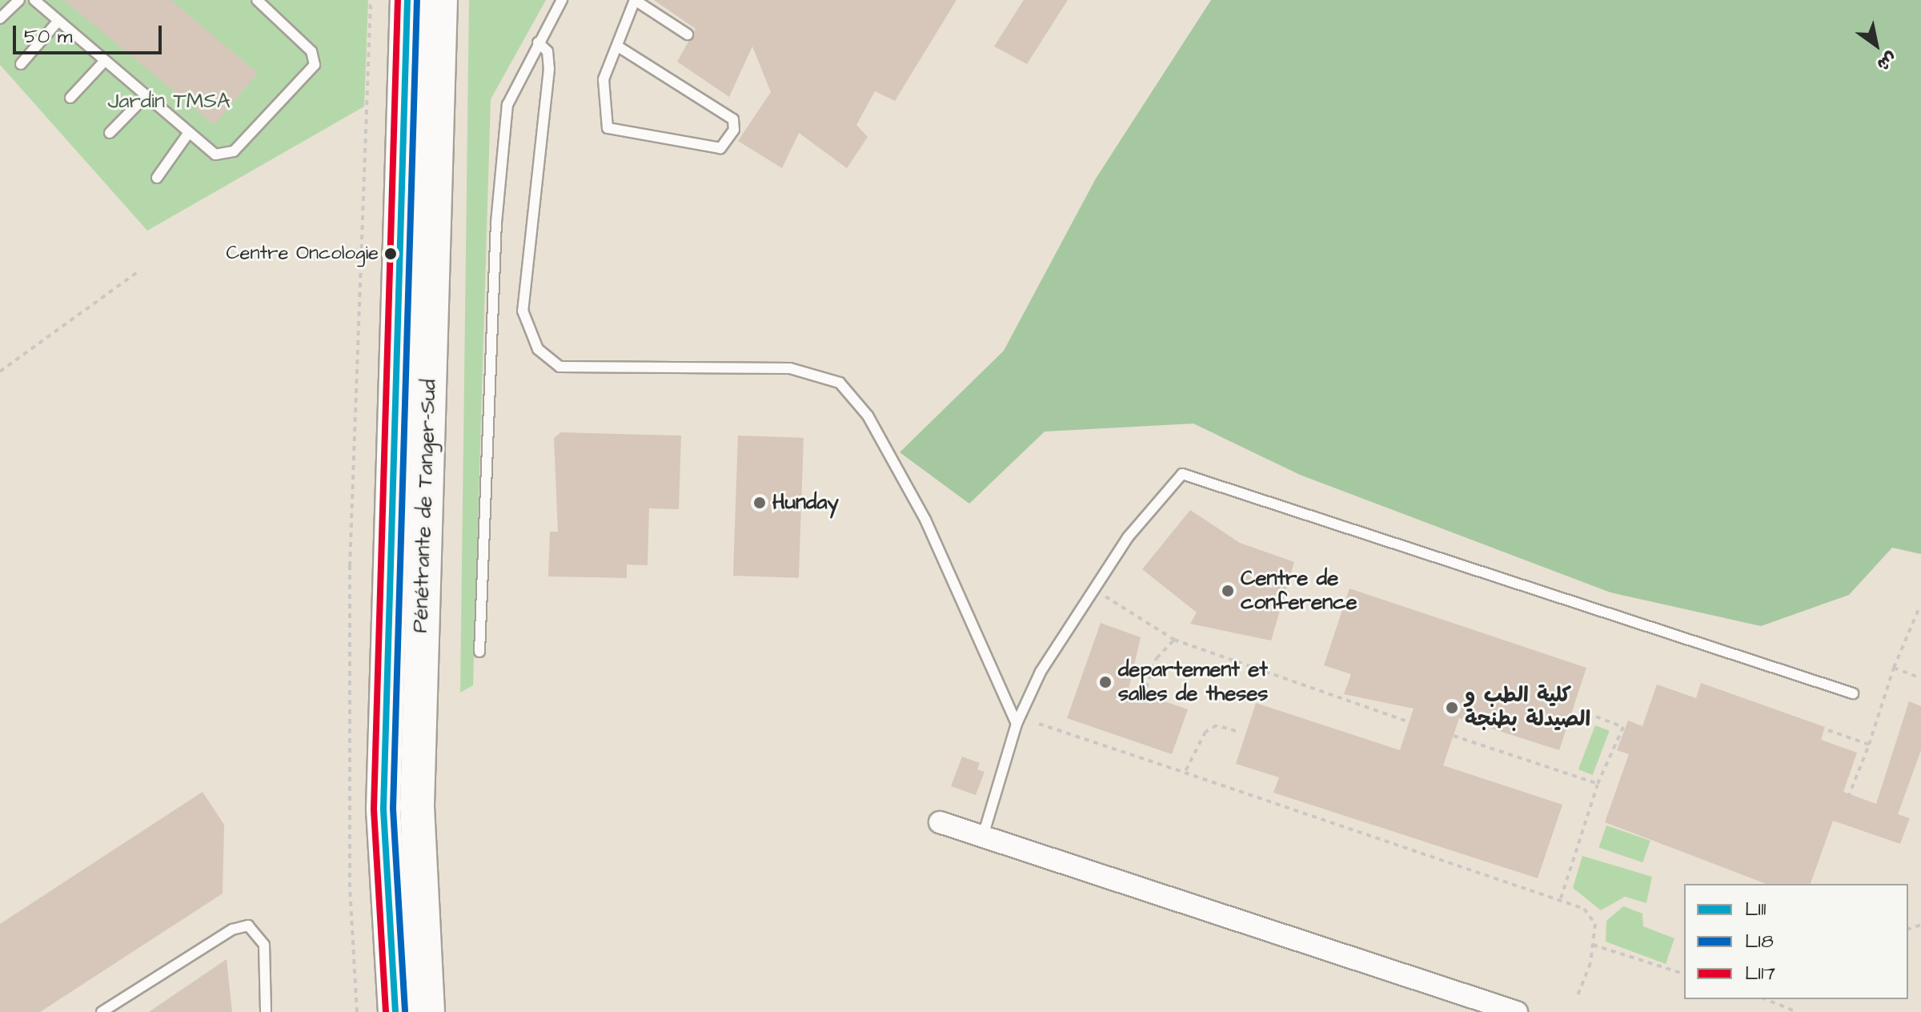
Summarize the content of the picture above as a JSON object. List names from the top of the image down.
{
  "streets": {
    "highway": ["Pénétrante de Tanger-Sud"]
  },
  "parks": ["Jardin TMSA"],
  "places": [
    "Centre Oncologie",
    "Hunday",
    "Centre de conference",
    "departement et salles de theses",
    "كلية الطب و الصيدلة بطنجة"
  ],
  "lines": ["transit line LI11", "transit line LI8", "transit line LI17"],
  "legend": ["LI11", "LI8", "LI17"],
  "scale_bar": "50 m",
  "north": "bottom right"
}
